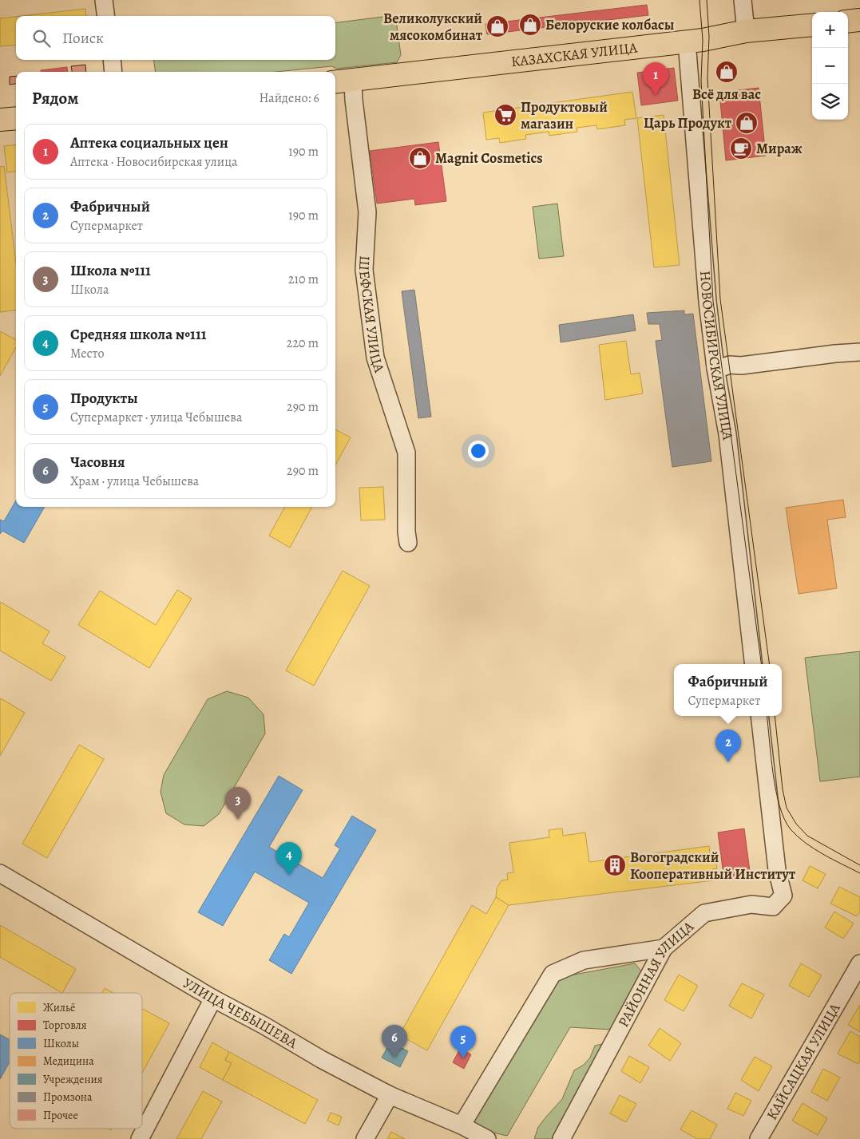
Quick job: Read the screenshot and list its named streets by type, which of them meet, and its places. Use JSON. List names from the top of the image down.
{
  "streets": {
    "main road": ["КАЗАХСКАЯ УЛИЦА"],
    "street": [
      "ШЕФСКАЯ УЛИЦА",
      "НОВОСИБИРСКАЯ УЛИЦА",
      "РАЙОННАЯ УЛИЦА",
      "УЛИЦА ЧЕБЫШЕВА",
      "КАЙСАЦКАЯ УЛИЦА"
    ]
  },
  "crossings": [
    ["КАЗАХСКАЯ УЛИЦА", "ШЕФСКАЯ УЛИЦА"],
    ["КАЗАХСКАЯ УЛИЦА", "НОВОСИБИРСКАЯ УЛИЦА"]
  ],
  "places": {
    "shop": [
      "Белоруские колбасы",
      "Великолукский мясокомбинат",
      "Всё для вас",
      "Царь Продукт",
      "Magnit Cosmetics"
    ],
    "supermarket": ["Продуктовый магазин"],
    "cafe": ["Мираж"],
    "building": ["Вогоградский Кооперативный Институт"]
  },
  "legend": [
    "Жильё",
    "Торговля",
    "Школы",
    "Медицина",
    "Учреждения",
    "Промзона",
    "Прочее"
  ],
  "page": {
    "map_buttons": ["+", "−"],
    "search": "Поиск",
    "pins": [
      "1",
      "2",
      "3",
      "4",
      "6",
      "5"
    ],
    "heading": ["Рядом", "Найдено: 6"],
    "list": [
      {
        "mark": "1",
        "name": "Аптека социальных цен",
        "note": "Аптека · Новосибирская улица",
        "value": "190 m"
      },
      {
        "mark": "2",
        "name": "Фабричный",
        "note": "Супермаркет",
        "value": "190 m"
      },
      {
        "mark": "3",
        "name": "Школа №111",
        "note": "Школа",
        "value": "210 m"
      },
      {
        "mark": "4",
        "name": "Средняя школа №111",
        "note": "Место",
        "value": "220 m"
      },
      {
        "mark": "5",
        "name": "Продукты",
        "note": "Супермаркет · улица Чебышева",
        "value": "290 m"
      },
      {
        "mark": "6",
        "name": "Часовня",
        "note": "Храм · улица Чебышева",
        "value": "290 m"
      }
    ],
    "popup": ["Фабричный", "Супермаркет"]
  }
}
